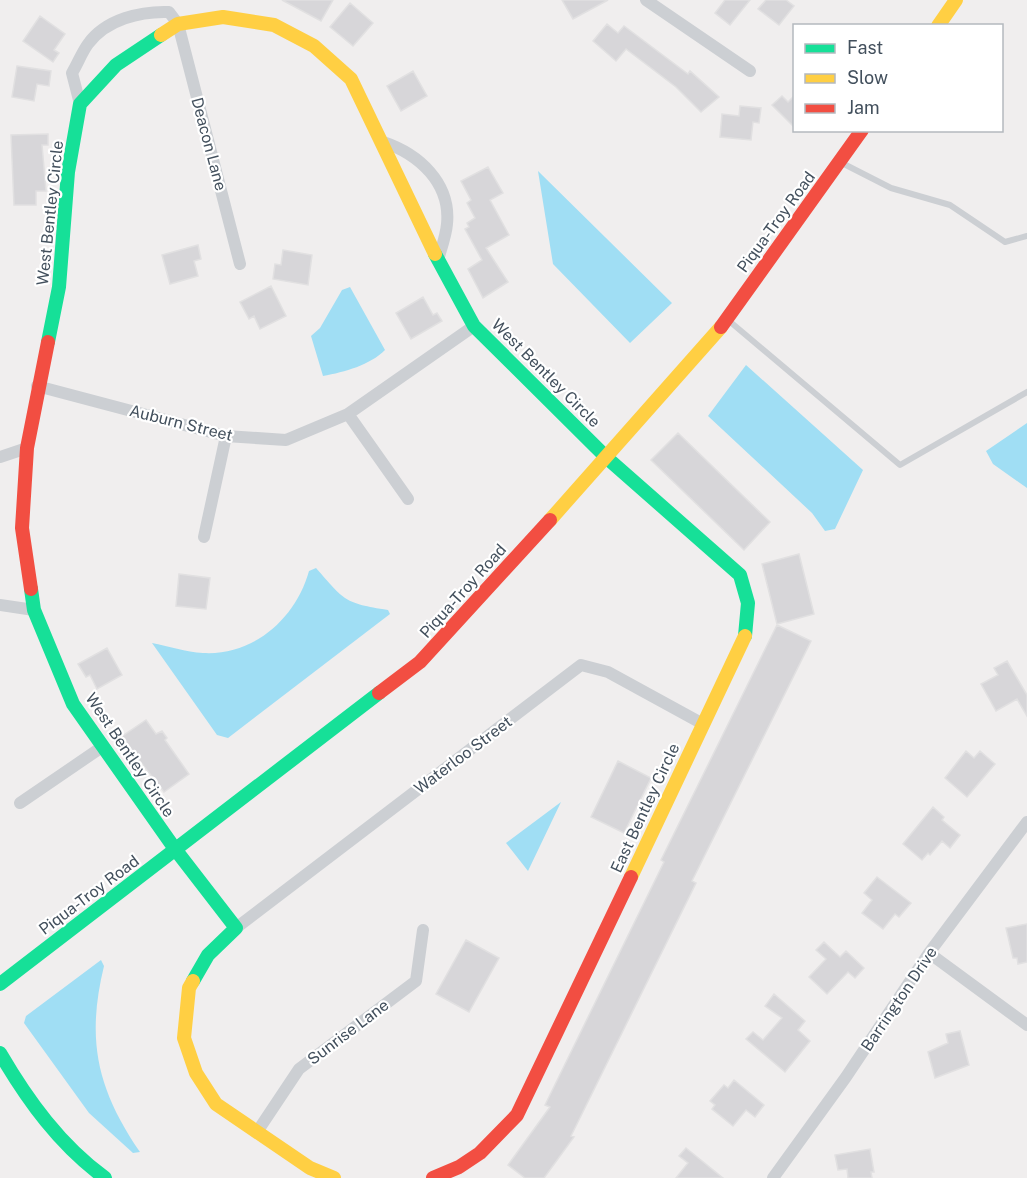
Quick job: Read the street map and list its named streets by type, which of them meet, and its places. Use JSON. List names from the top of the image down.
{
  "streets": {
    "street": [
      "Deacon Lane",
      "West Bentley Circle",
      "Piqua-Troy Road",
      "Auburn Street",
      "Waterloo Street",
      "East Bentley Circle",
      "Barrington Drive",
      "Sunrise Lane"
    ]
  },
  "crossings": [
    ["Deacon Lane", "West Bentley Circle"],
    ["West Bentley Circle", "Piqua-Troy Road"],
    ["West Bentley Circle", "Auburn Street"],
    ["West Bentley Circle", "East Bentley Circle"],
    ["Piqua-Troy Road", "East Bentley Circle"],
    ["Waterloo Street", "East Bentley Circle"]
  ],
  "legend": ["Fast", "Slow", "Jam"]
}
